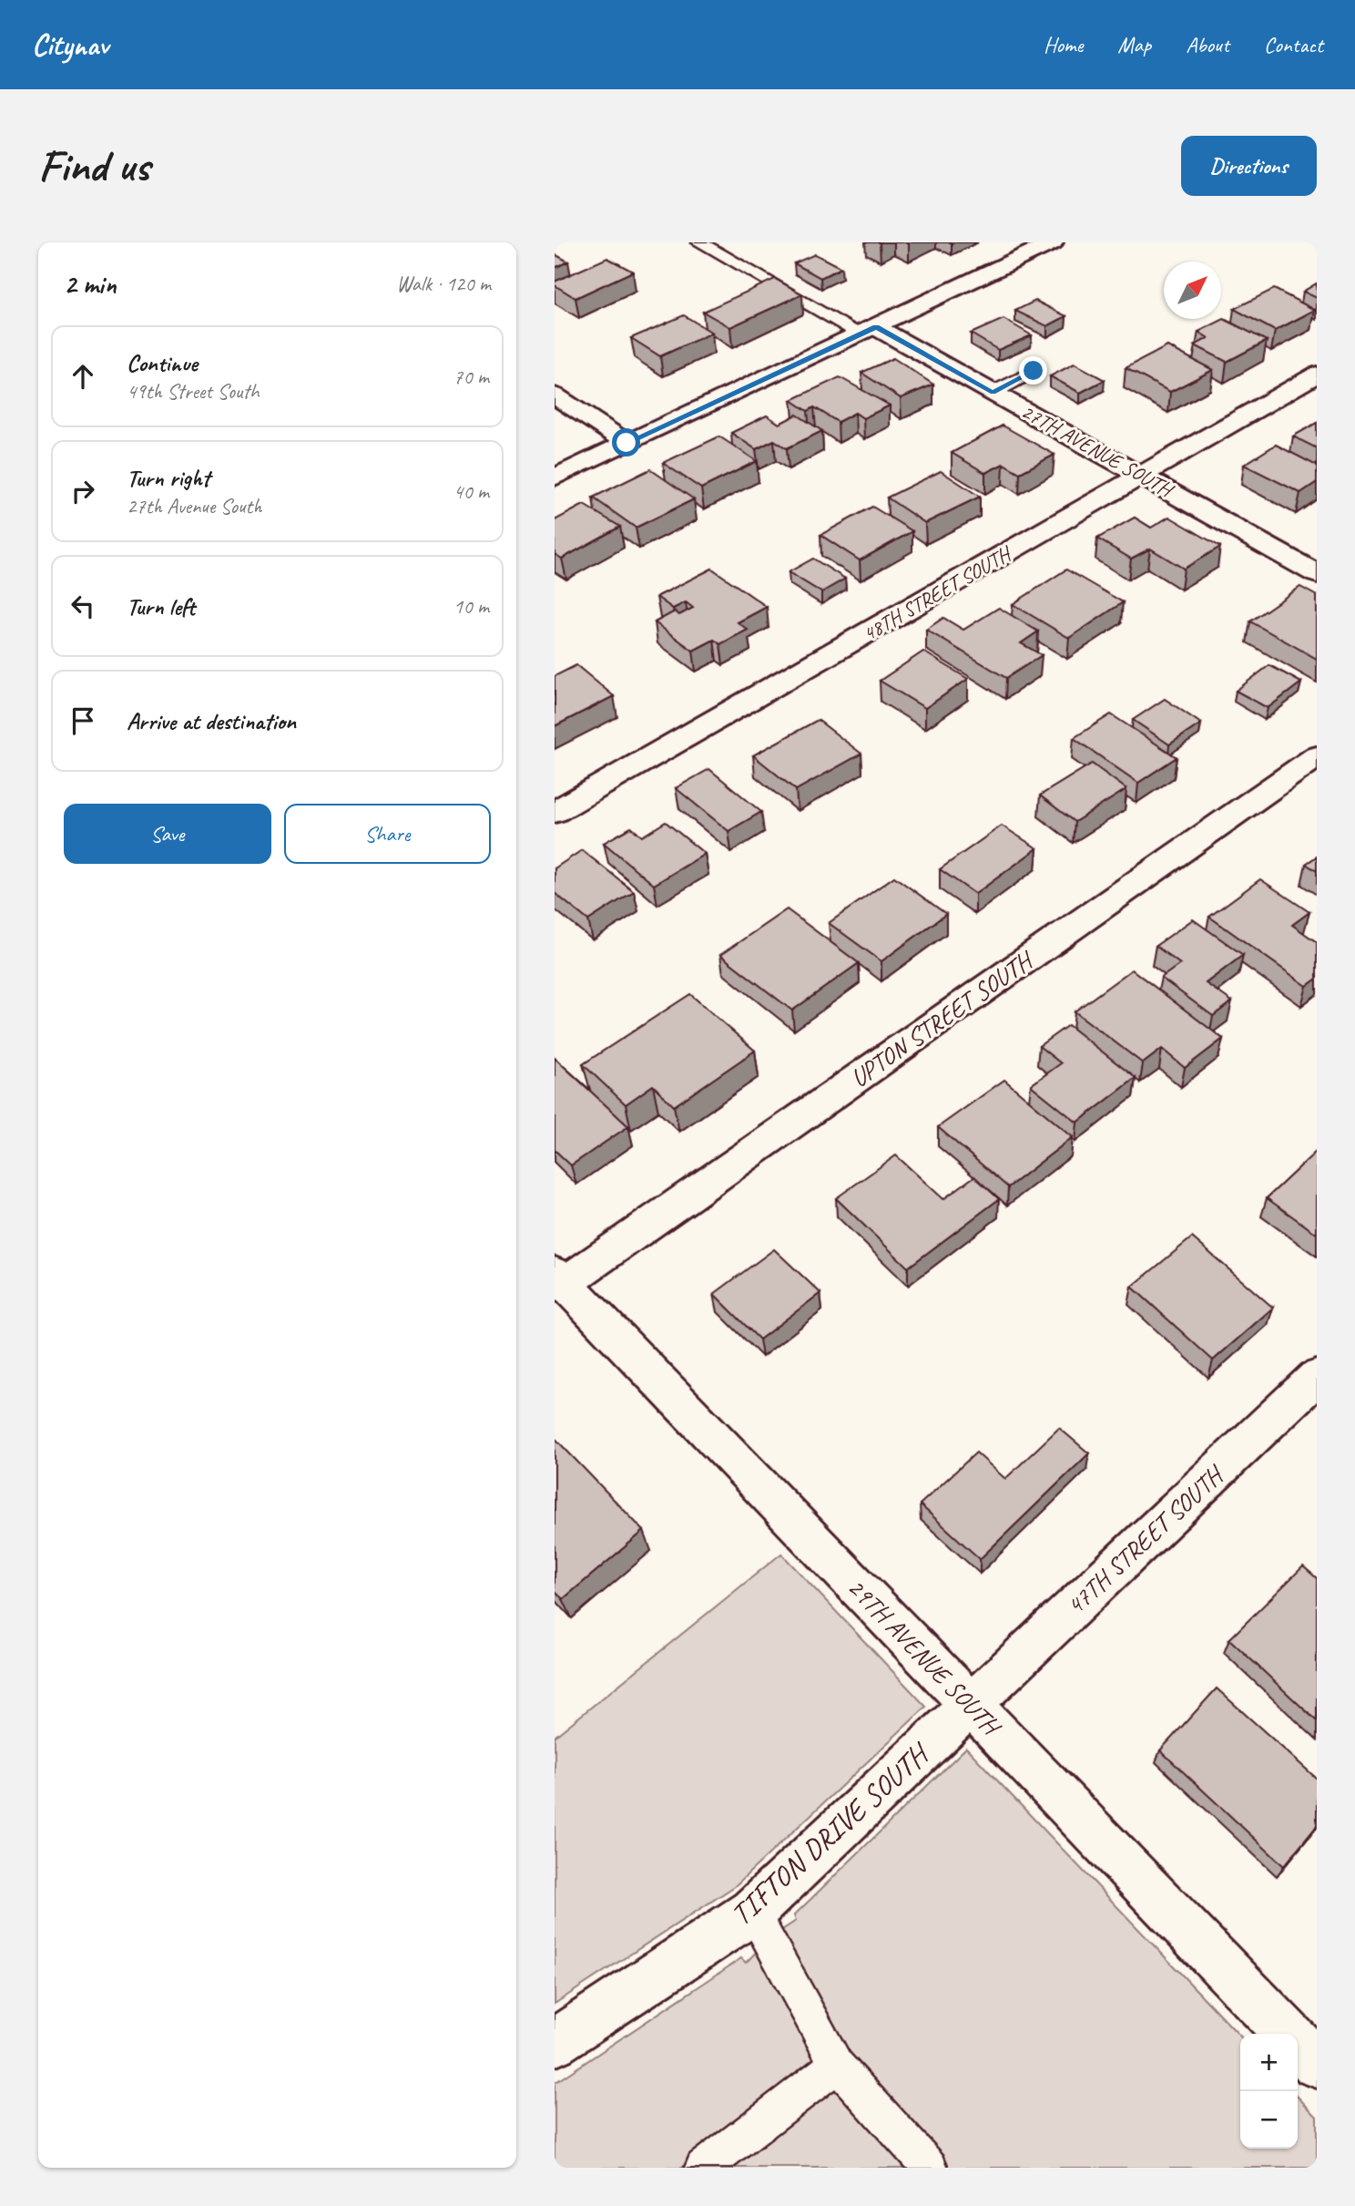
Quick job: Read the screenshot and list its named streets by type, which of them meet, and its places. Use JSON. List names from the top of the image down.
{
  "streets": {
    "street": [
      "27TH AVENUE SOUTH",
      "48TH STREET SOUTH",
      "UPTON STREET SOUTH",
      "47TH STREET SOUTH",
      "29TH AVENUE SOUTH",
      "TIFTON DRIVE SOUTH"
    ]
  },
  "crossings": [
    ["27TH AVENUE SOUTH", "48TH STREET SOUTH"],
    ["UPTON STREET SOUTH", "29TH AVENUE SOUTH"],
    ["47TH STREET SOUTH", "29TH AVENUE SOUTH"],
    ["47TH STREET SOUTH", "TIFTON DRIVE SOUTH"],
    ["29TH AVENUE SOUTH", "TIFTON DRIVE SOUTH"]
  ],
  "north": "top right",
  "page": {
    "header": "Citynav",
    "nav": [
      "Home",
      "Map",
      "About",
      "Contact"
    ],
    "buttons": [
      "Directions",
      ["Save", "Share"]
    ],
    "title": "Find us",
    "heading": ["2 min", "Walk · 120 m"],
    "list": [
      ["Continue", "49th Street South", "70 m"],
      ["Turn right", "27th Avenue South", "40 m"],
      ["Turn left", "10 m"],
      "Arrive at destination"
    ],
    "map_buttons": ["+", "−"]
  }
}
